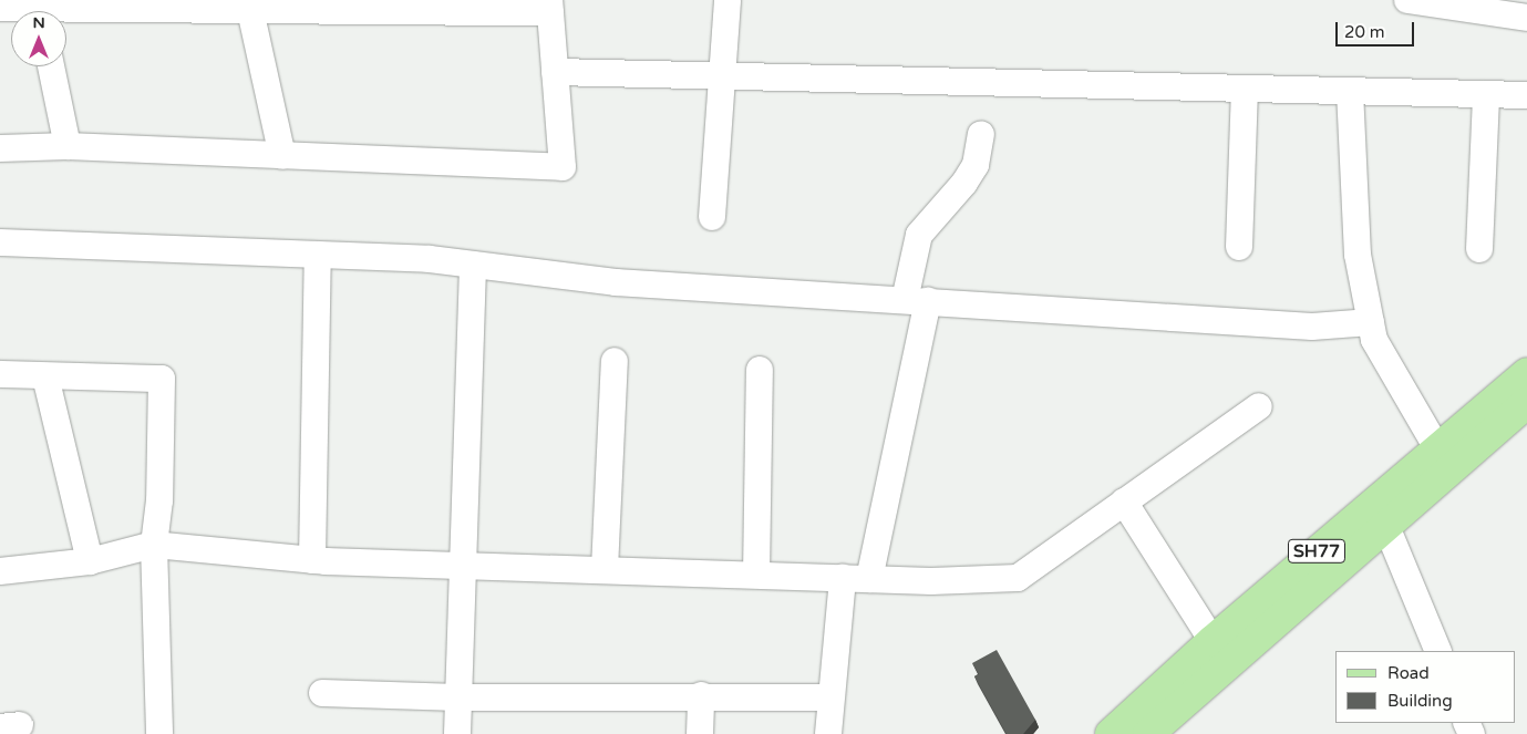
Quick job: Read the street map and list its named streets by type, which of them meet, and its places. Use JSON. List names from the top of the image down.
{
  "streets": {
    "main road": ["SH77"]
  },
  "legend": ["Road", "Building"],
  "scale_bar": "20 m",
  "north": "top"
}
